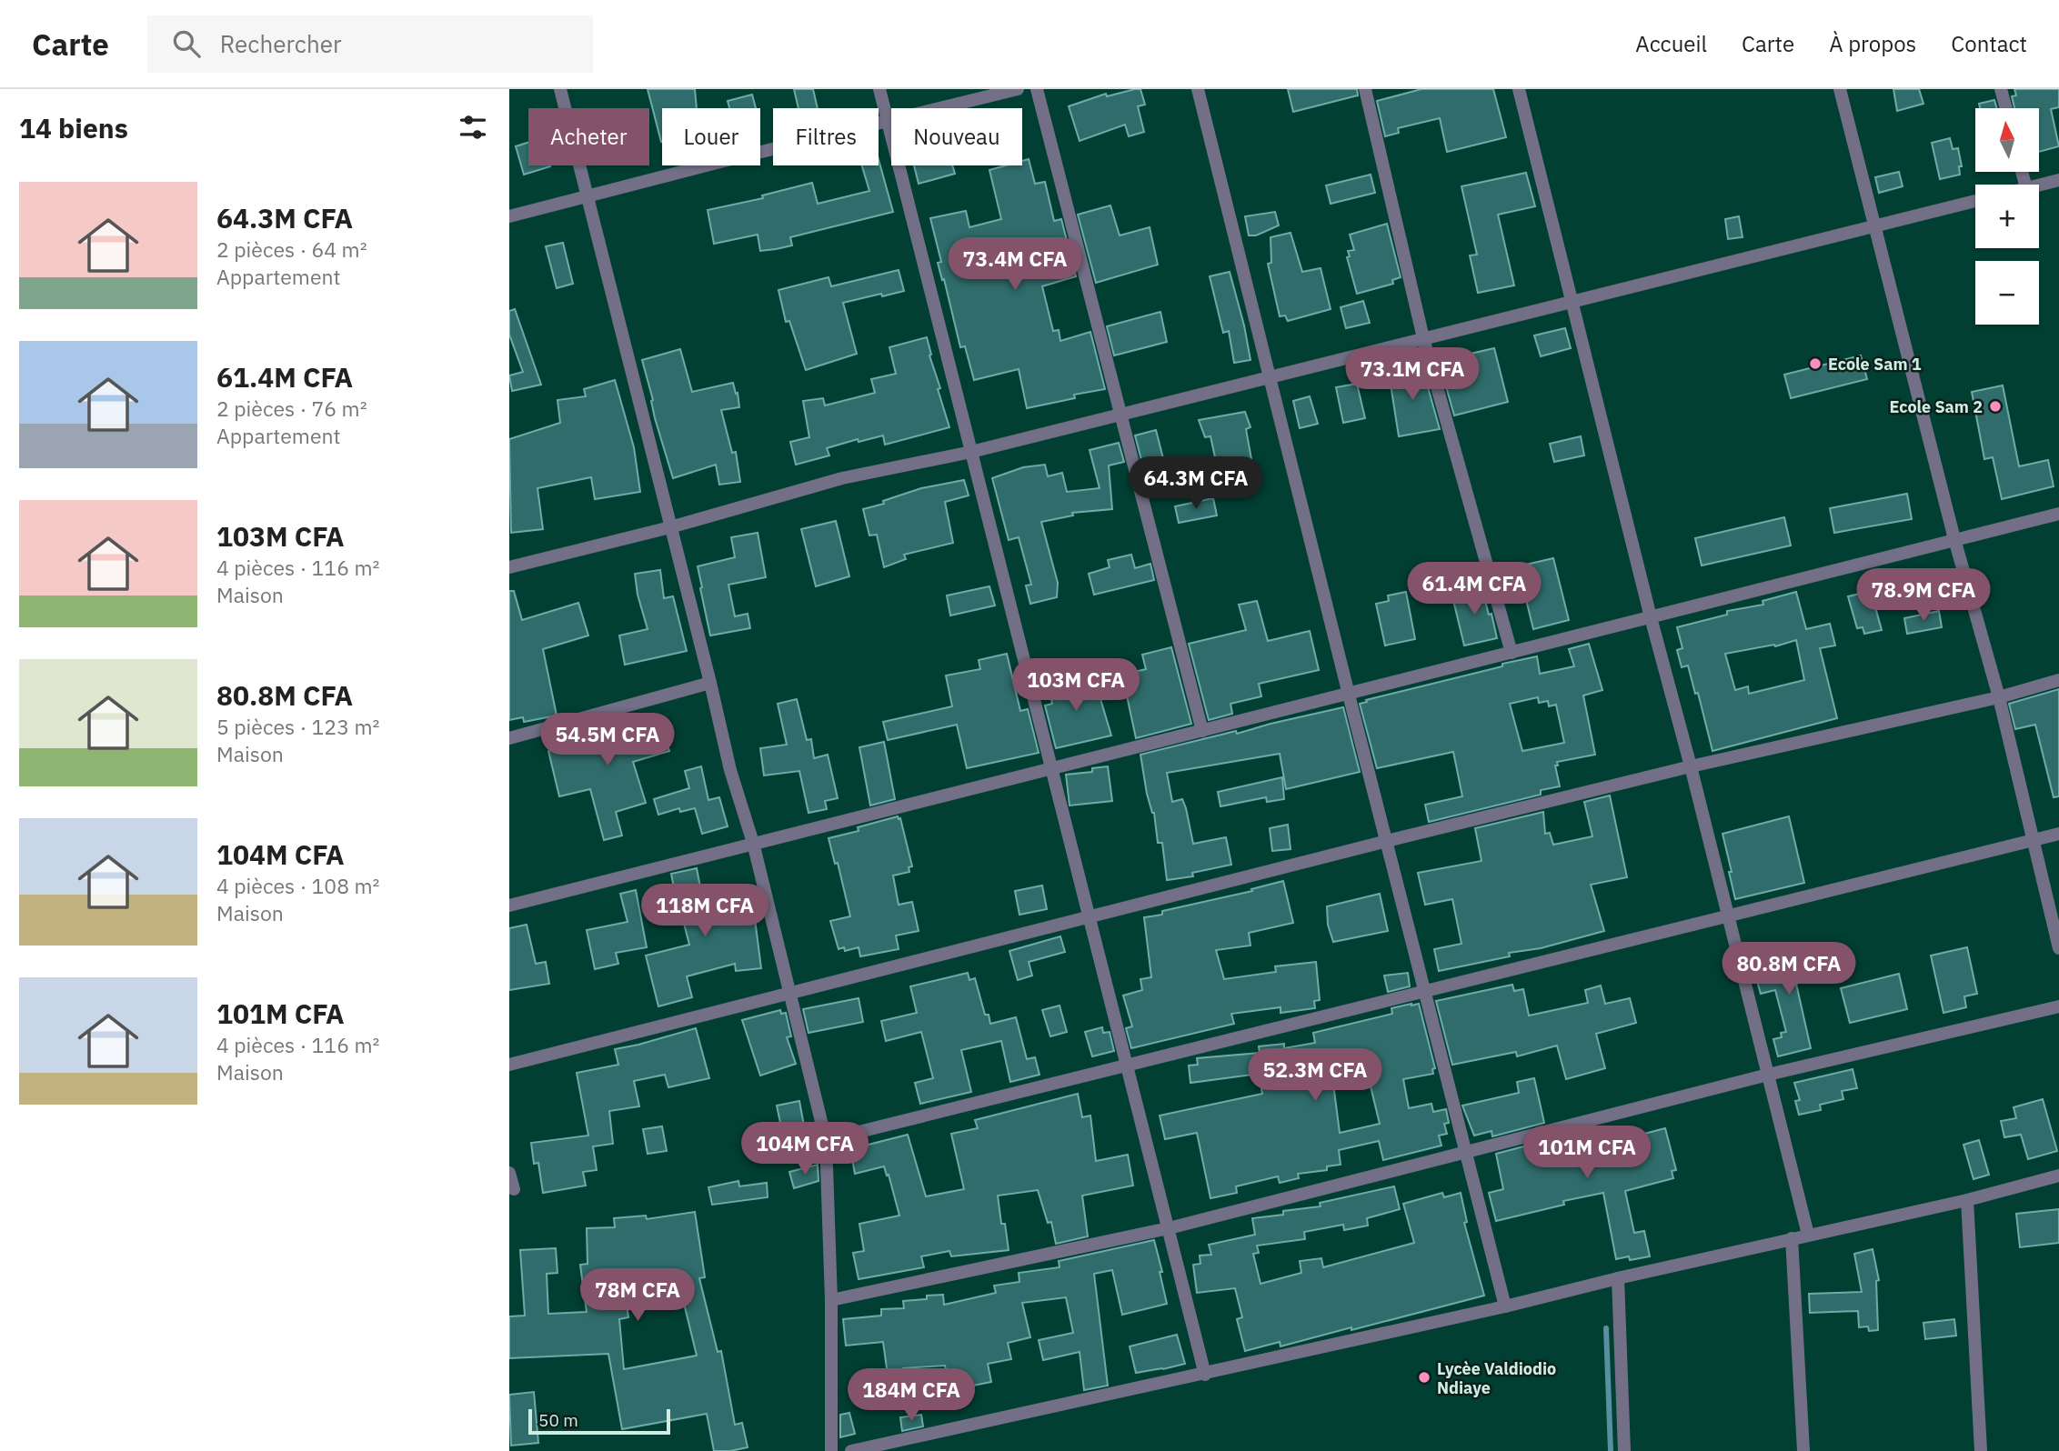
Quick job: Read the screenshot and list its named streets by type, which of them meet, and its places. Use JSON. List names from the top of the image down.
{
  "places": ["Ecole Sam 1", "Ecole Sam 2", "Lycèe Valdiodio Ndiaye"],
  "scale_bar": "50 m",
  "north": "top",
  "page": {
    "header": "Carte",
    "search": "Rechercher",
    "nav": [
      "Accueil",
      "Carte",
      "À propos",
      "Contact"
    ],
    "heading": "14 biens",
    "map_buttons": ["+", "−"],
    "chip": [
      "Acheter",
      "Louer",
      "Filtres",
      "Nouveau"
    ],
    "list": [
      {
        "name": "64.3M CFA",
        "note": "2 pièces · 64 m² · Appartement"
      },
      {
        "name": "61.4M CFA",
        "note": "2 pièces · 76 m² · Appartement"
      },
      {
        "name": "103M CFA",
        "note": "4 pièces · 116 m² · Maison"
      },
      {
        "name": "80.8M CFA",
        "note": "5 pièces · 123 m² · Maison"
      },
      {
        "name": "104M CFA",
        "note": "4 pièces · 108 m² · Maison"
      },
      {
        "name": "101M CFA",
        "note": "4 pièces · 116 m² · Maison"
      }
    ],
    "price": [
      "73.4M CFA",
      "73.1M CFA",
      "64.3M CFA",
      "61.4M CFA",
      "78.9M CFA",
      "103M CFA",
      "54.5M CFA",
      "118M CFA",
      "80.8M CFA",
      "52.3M CFA",
      "104M CFA",
      "101M CFA",
      "78M CFA",
      "184M CFA"
    ],
    "scale": "50 m"
  }
}
